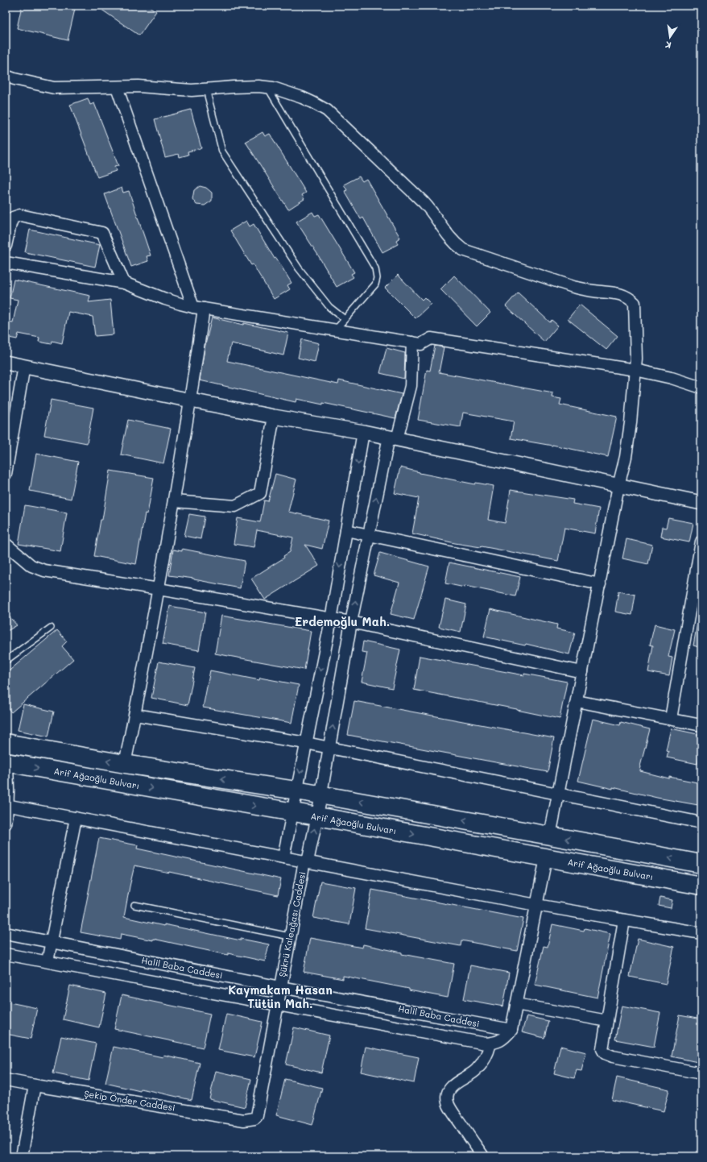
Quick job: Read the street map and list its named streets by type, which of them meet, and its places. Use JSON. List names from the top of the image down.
{
  "streets": {
    "highway": ["Arif Ağaoğlu Bulvarı"],
    "street": ["Şükrü Kaleağası Caddesi", "Halil Baba Caddesi", "Şekip Önder Caddesi"]
  },
  "crossings": [
    ["Arif Ağaoğlu Bulvarı", "Şükrü Kaleağası Caddesi"],
    ["Şükrü Kaleağası Caddesi", "Halil Baba Caddesi"],
    ["Şükrü Kaleağası Caddesi", "Şekip Önder Caddesi"]
  ],
  "districts": ["Erdemoğlu Mah.", "Kaymakam Hasan Tütün Mah."],
  "north": "bottom"
}
